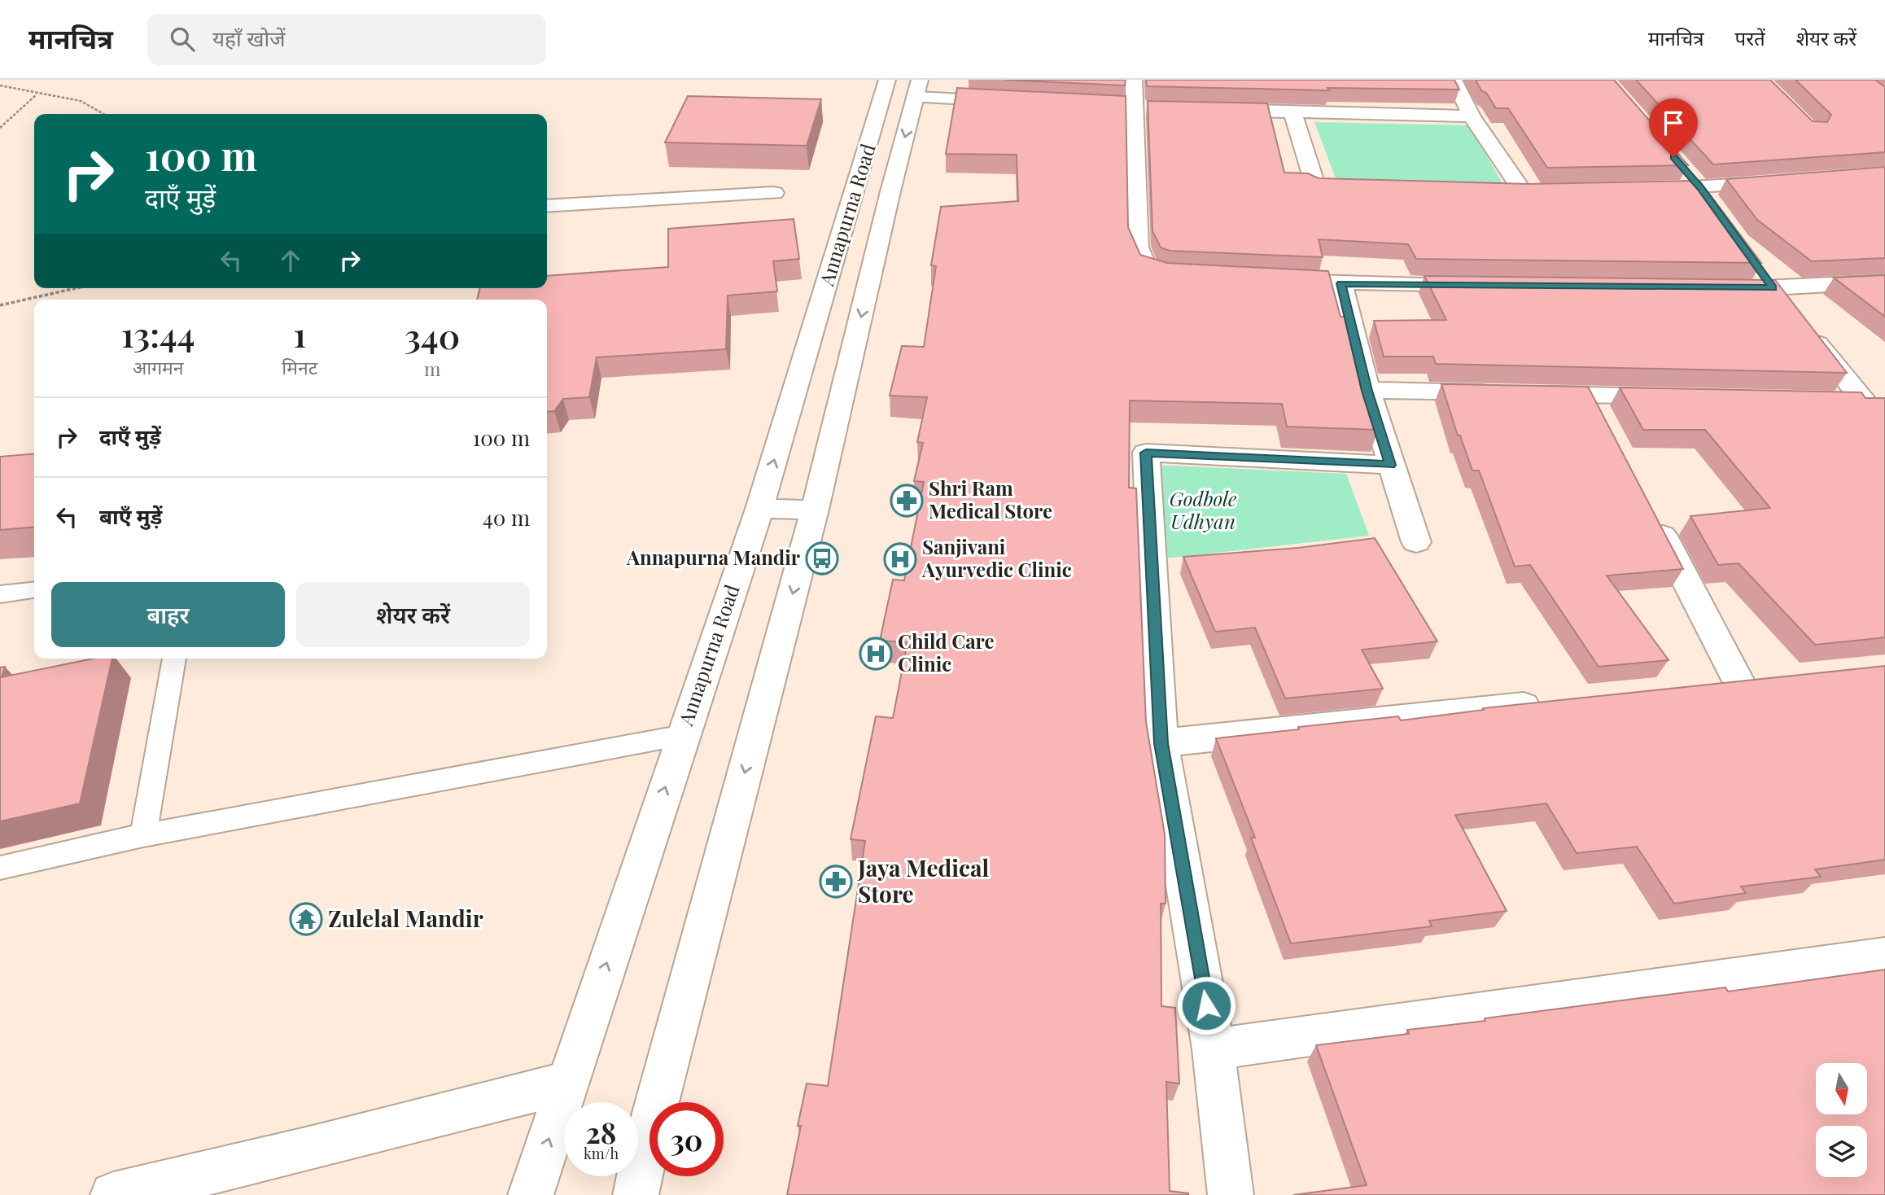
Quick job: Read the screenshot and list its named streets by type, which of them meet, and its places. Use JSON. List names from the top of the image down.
{
  "streets": {
    "street": ["Annapurna Road"]
  },
  "parks": ["Godbole Udhyan"],
  "places": {
    "pharmacy": ["Shri Ram Medical Store", "Jaya Medical Store"],
    "bus stop": ["Annapurna Mandir"],
    "hospital": ["Sanjivani Ayurvedic Clinic", "Child Care Clinic"],
    "temple": ["Zulelal Mandir"]
  },
  "north": "bottom",
  "page": {
    "header": "मानचित्र",
    "search": "यहाँ खोजें",
    "nav": ["मानचित्र", "परतें", "शेयर करें"],
    "turn": ["100 m", "दाएँ मुड़ें"],
    "eta": [
      "13:44",
      "आगमन",
      "1",
      "मिनट",
      "340",
      "m"
    ],
    "list": [
      {
        "name": "दाएँ मुड़ें",
        "value": "100 m"
      },
      {
        "name": "बाएँ मुड़ें",
        "value": "40 m"
      }
    ],
    "buttons": ["बाहर", "शेयर करें"],
    "speed": "28 km/h",
    "limit": "30"
  }
}
